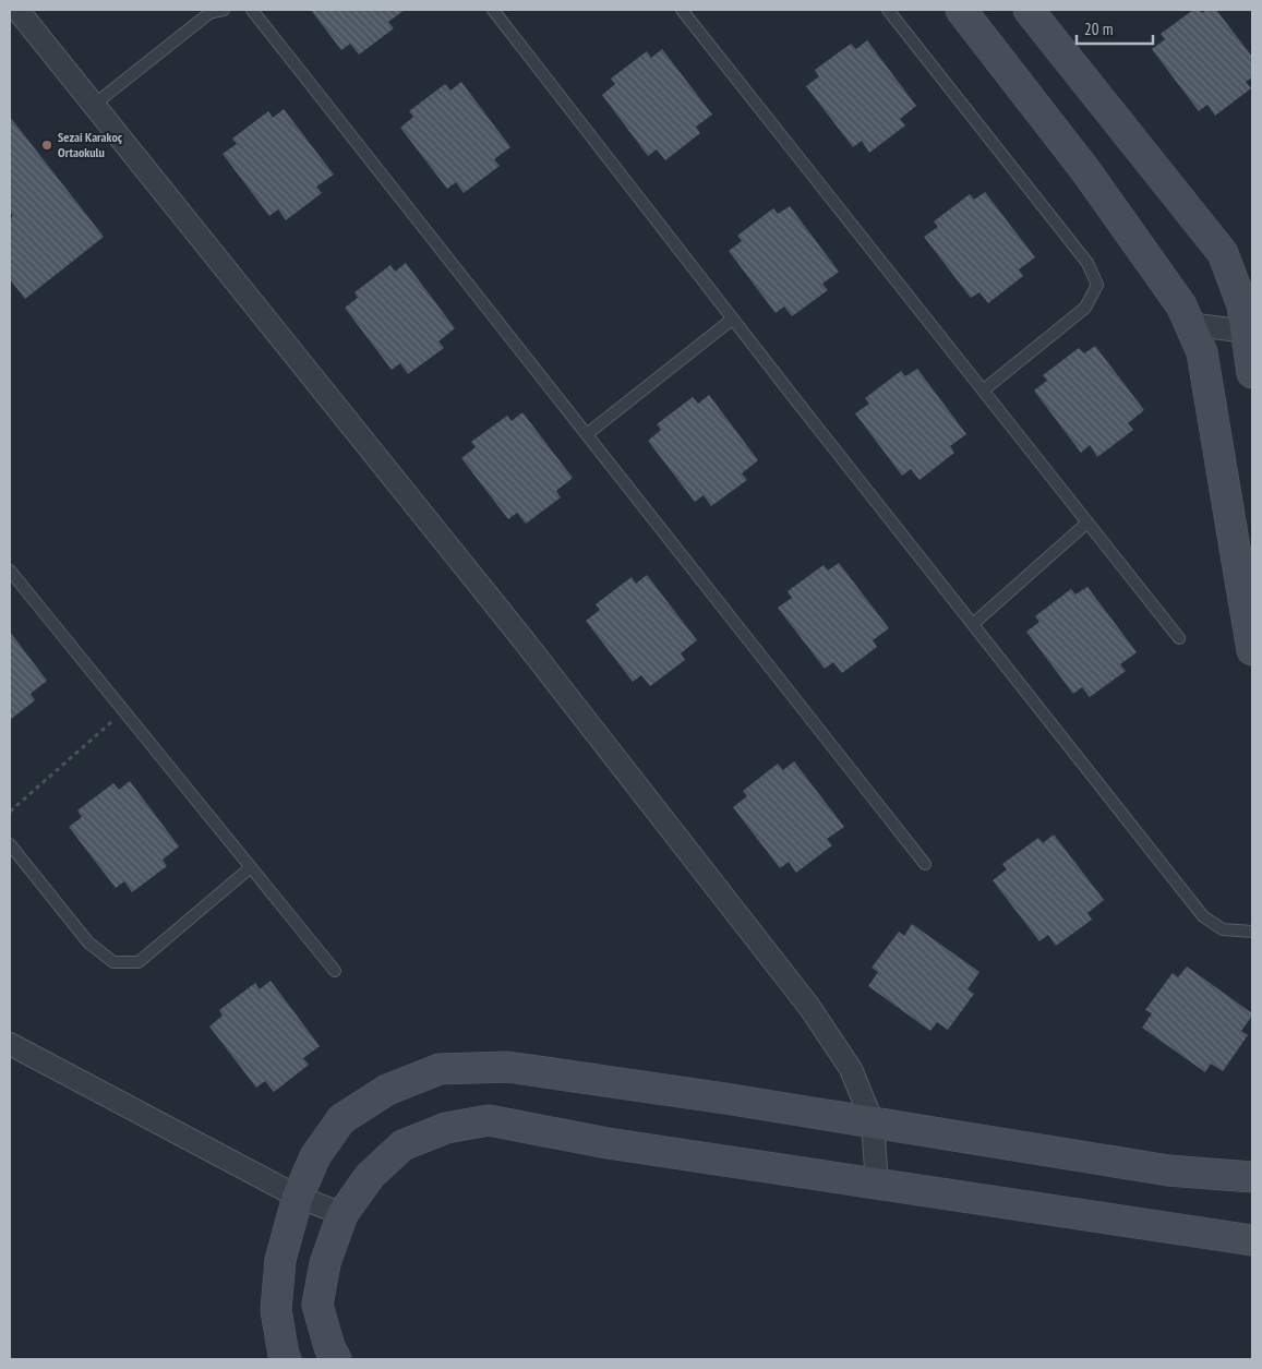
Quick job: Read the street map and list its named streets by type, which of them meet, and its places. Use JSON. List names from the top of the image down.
{
  "places": ["Sezai Karakoç Ortaokulu"],
  "scale_bar": "20 m"
}
